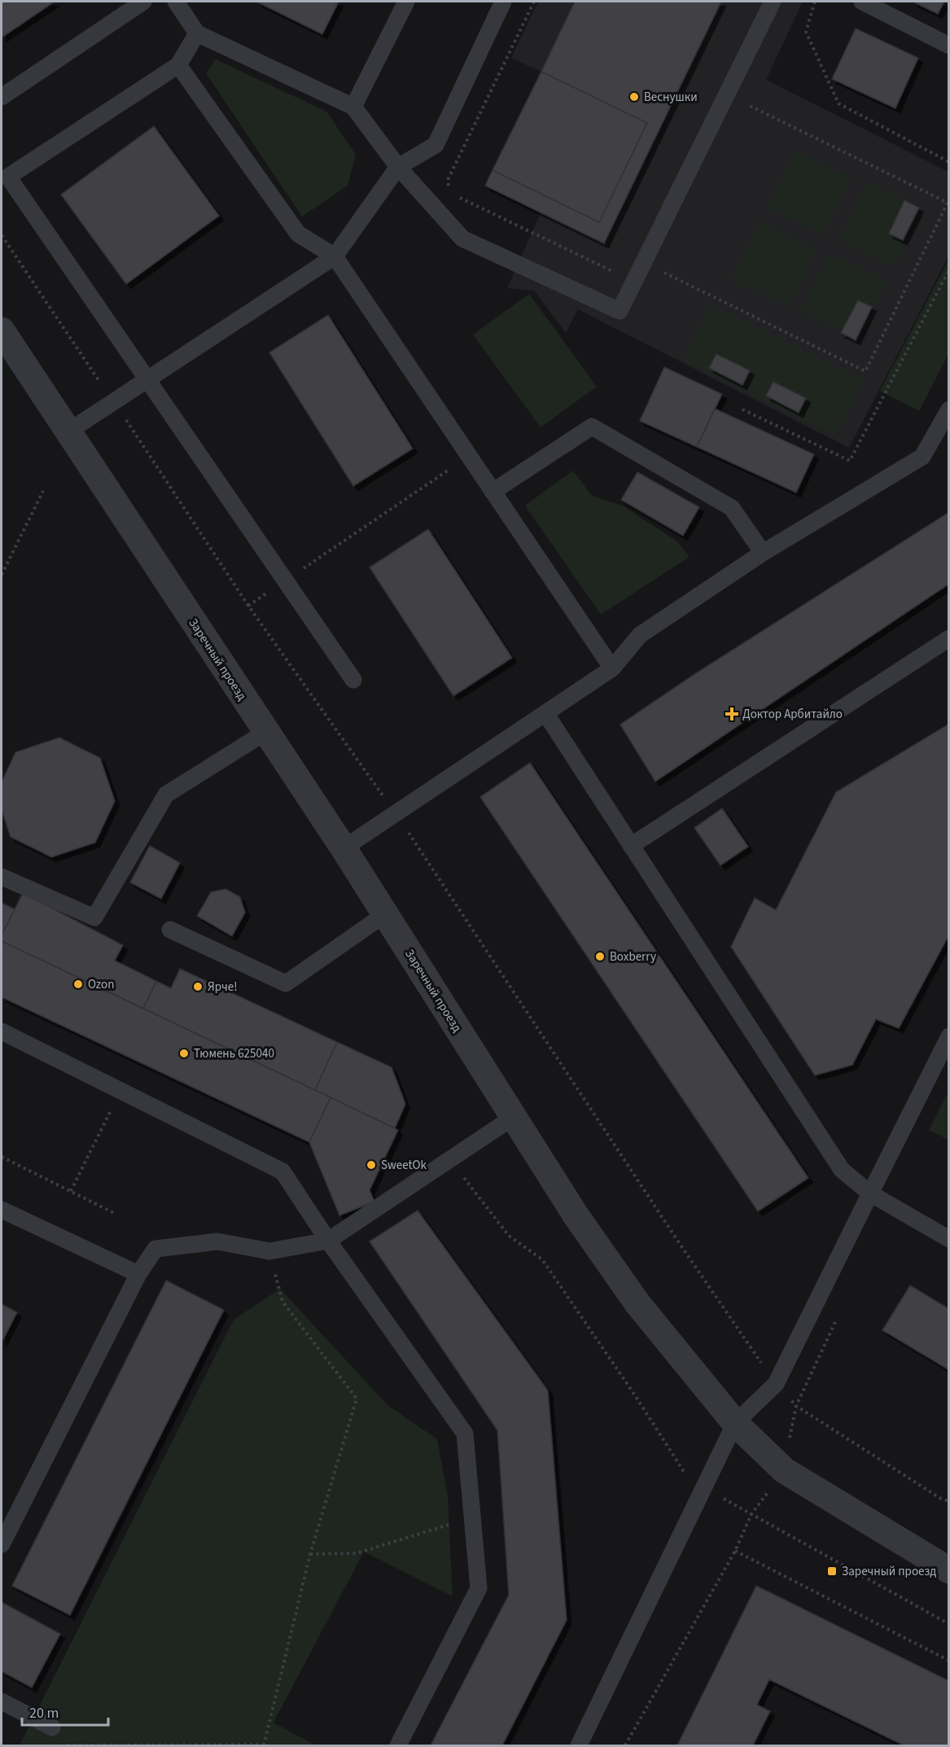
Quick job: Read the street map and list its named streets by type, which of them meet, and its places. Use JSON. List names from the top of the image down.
{
  "streets": {
    "street": ["Заречный проезд"]
  },
  "places": {
    "other": [
      "Веснушки",
      "Boxberry",
      "Ozon",
      "Ярче!",
      "Тюмень 625040",
      "SweetOk"
    ],
    "health": ["Доктор Арбитайло"],
    "transit": ["Заречный проезд"]
  },
  "scale_bar": "20 m"
}
